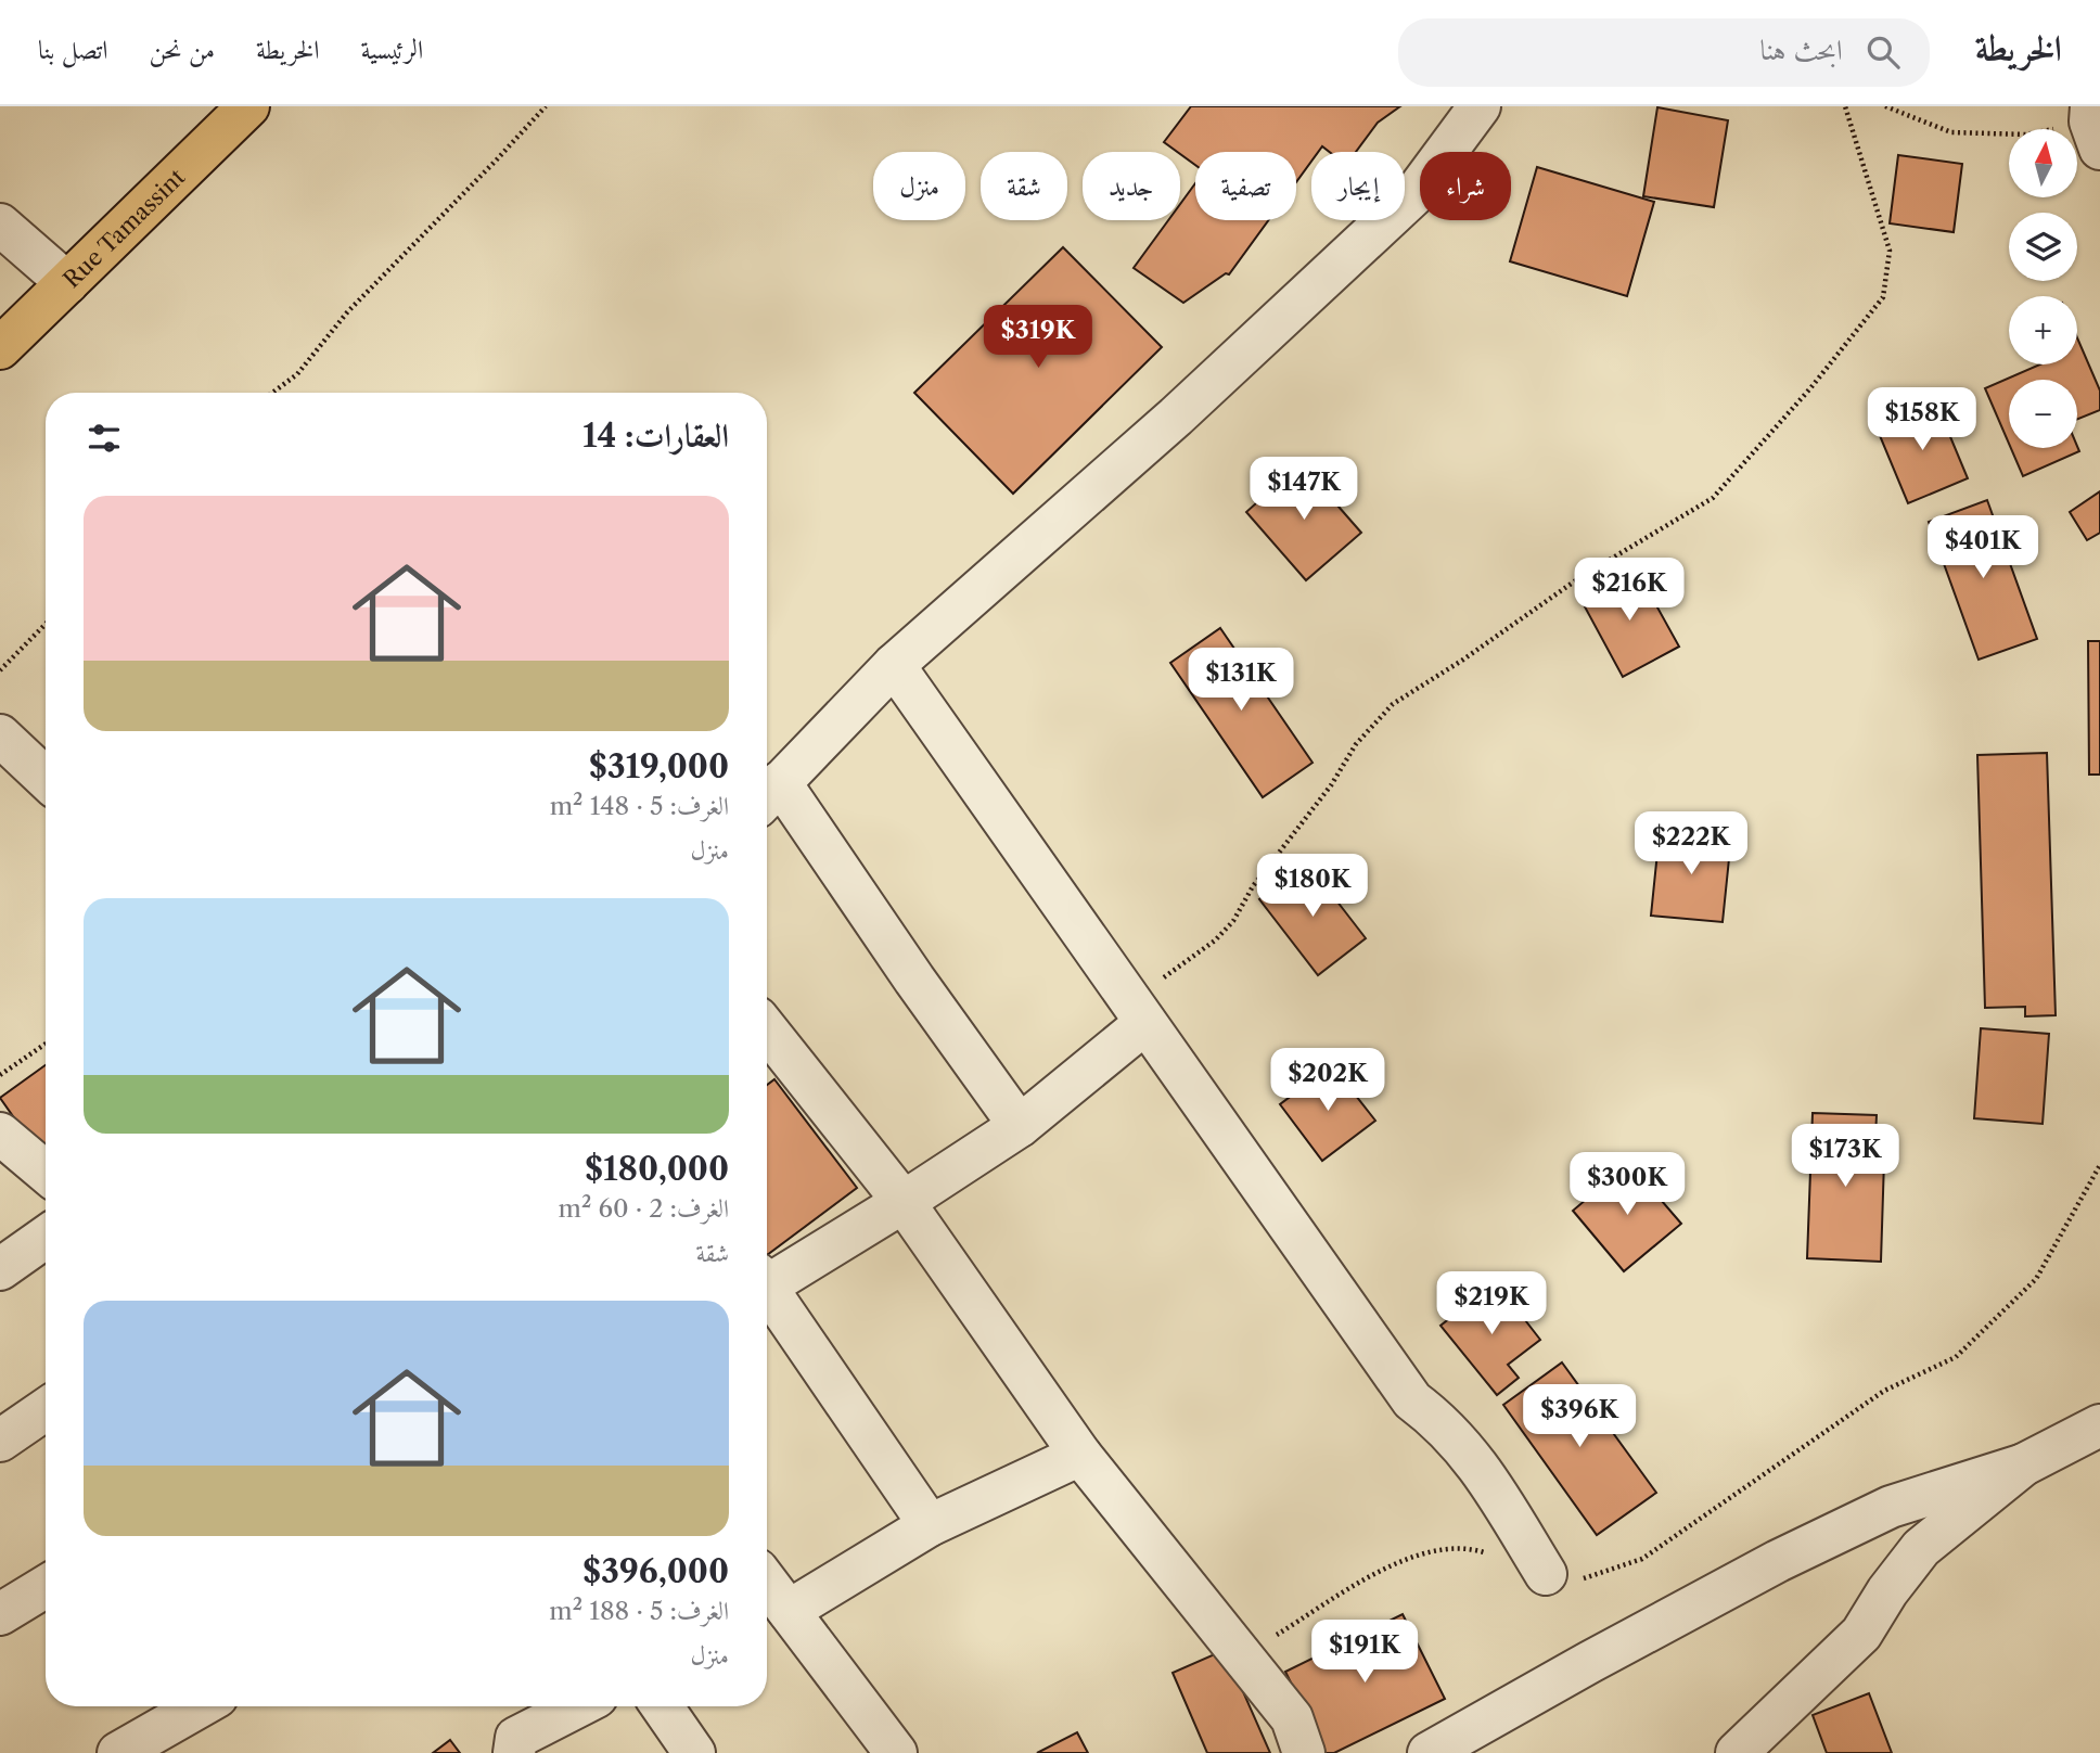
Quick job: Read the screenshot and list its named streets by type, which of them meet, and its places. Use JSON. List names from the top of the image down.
{
  "streets": {
    "main road": ["Rue Tamassint"]
  },
  "north": "top",
  "page": {
    "header": "الخريطة",
    "search": "ابحث هنا",
    "nav": [
      "الرئيسية",
      "الخريطة",
      "من نحن",
      "اتصل بنا"
    ],
    "map_buttons": ["+", "−"],
    "chip": [
      "شراء",
      "إيجار",
      "تصفية",
      "جديد",
      "شقة",
      "منزل"
    ],
    "price": [
      "$319K",
      "$158K",
      "$147K",
      "$401K",
      "$216K",
      "$131K",
      "$222K",
      "$180K",
      "$202K",
      "$173K",
      "$300K",
      "$219K",
      "$396K",
      "$191K"
    ],
    "heading": "العقارات: 14",
    "list": [
      {
        "name": "$319,000",
        "note": "الغرف: 5 · 148 m² · منزل"
      },
      {
        "name": "$180,000",
        "note": "الغرف: 2 · 60 m² · شقة"
      },
      {
        "name": "$396,000",
        "note": "الغرف: 5 · 188 m² · منزل"
      }
    ]
  }
}
